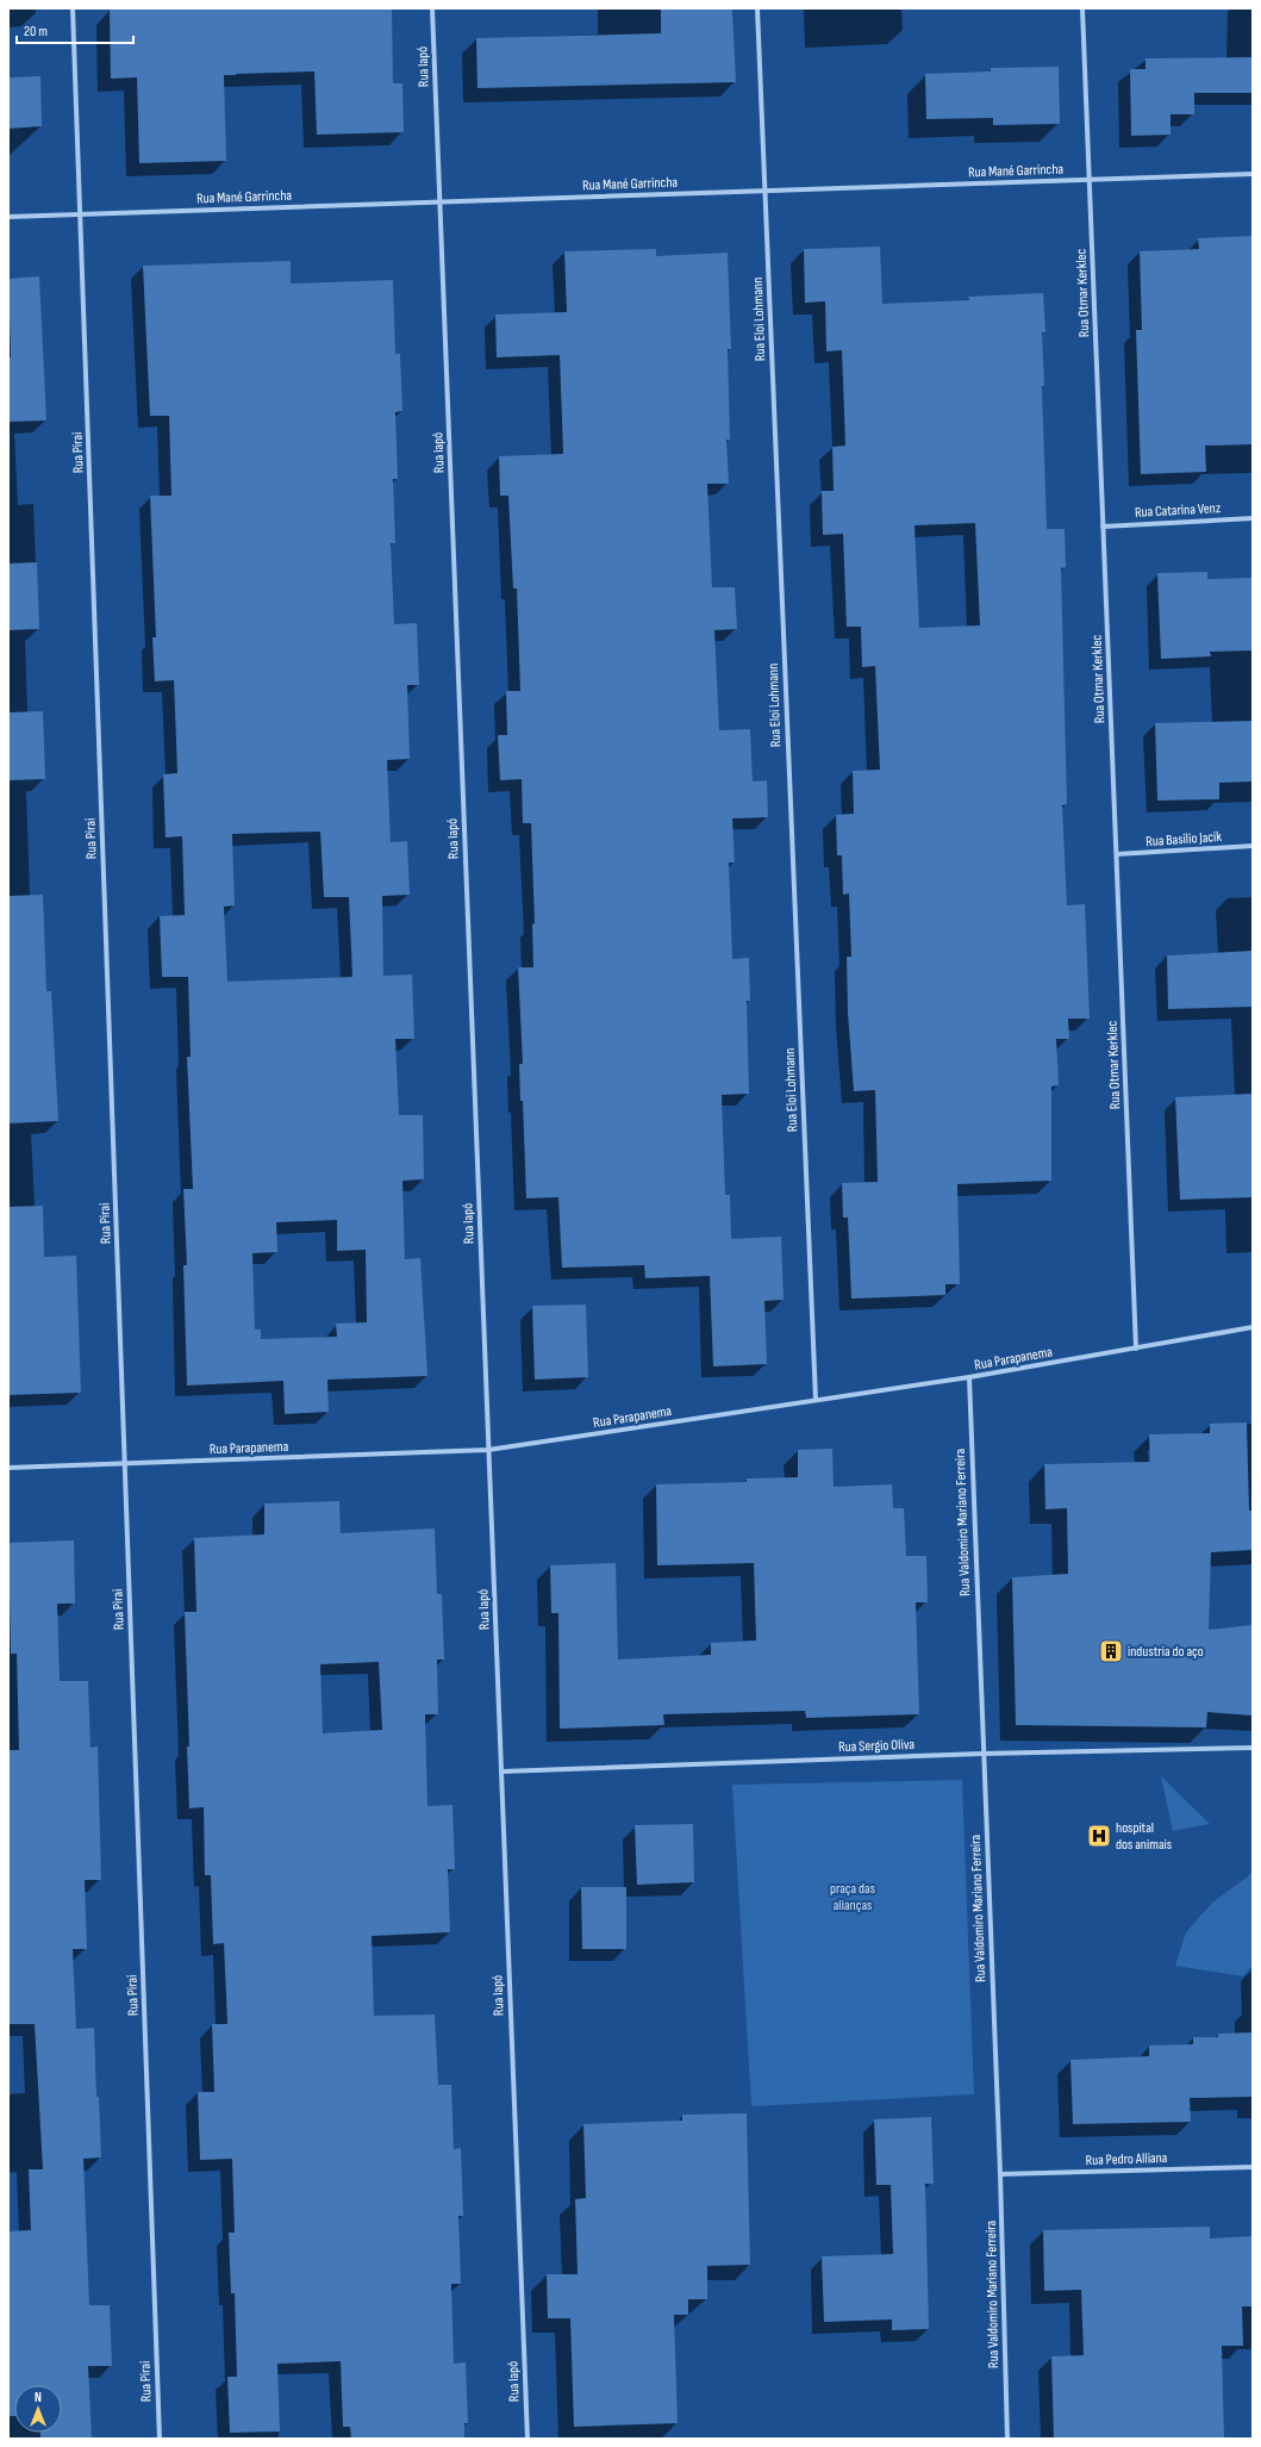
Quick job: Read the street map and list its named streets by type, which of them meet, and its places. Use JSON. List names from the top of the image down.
{
  "streets": {
    "street": [
      "Rua Iapó",
      "Rua Mané Garrincha",
      "Rua Otmar Kerklec",
      "Rua Eloi Lohmann",
      "Rua Pirai",
      "Rua Catarina Venz",
      "Rua Basilio Jacik",
      "Rua Parapanema",
      "Rua Valdomiro Mariano Ferreira",
      "Rua Sergio Oliva",
      "Rua Pedro Alliana"
    ]
  },
  "crossings": [
    ["Rua Iapó", "Rua Mané Garrincha"],
    ["Rua Iapó", "Rua Parapanema"],
    ["Rua Iapó", "Rua Sergio Oliva"],
    ["Rua Mané Garrincha", "Rua Otmar Kerklec"],
    ["Rua Mané Garrincha", "Rua Eloi Lohmann"],
    ["Rua Mané Garrincha", "Rua Pirai"],
    ["Rua Otmar Kerklec", "Rua Catarina Venz"],
    ["Rua Otmar Kerklec", "Rua Basilio Jacik"],
    ["Rua Otmar Kerklec", "Rua Parapanema"],
    ["Rua Eloi Lohmann", "Rua Parapanema"],
    ["Rua Pirai", "Rua Parapanema"],
    ["Rua Parapanema", "Rua Valdomiro Mariano Ferreira"],
    ["Rua Valdomiro Mariano Ferreira", "Rua Sergio Oliva"],
    ["Rua Valdomiro Mariano Ferreira", "Rua Pedro Alliana"]
  ],
  "parks": ["praça das alianças"],
  "places": {
    "building": ["industria do aço"],
    "hospital": ["hospital dos animais"]
  },
  "scale_bar": "20 m",
  "north": "top"
}
